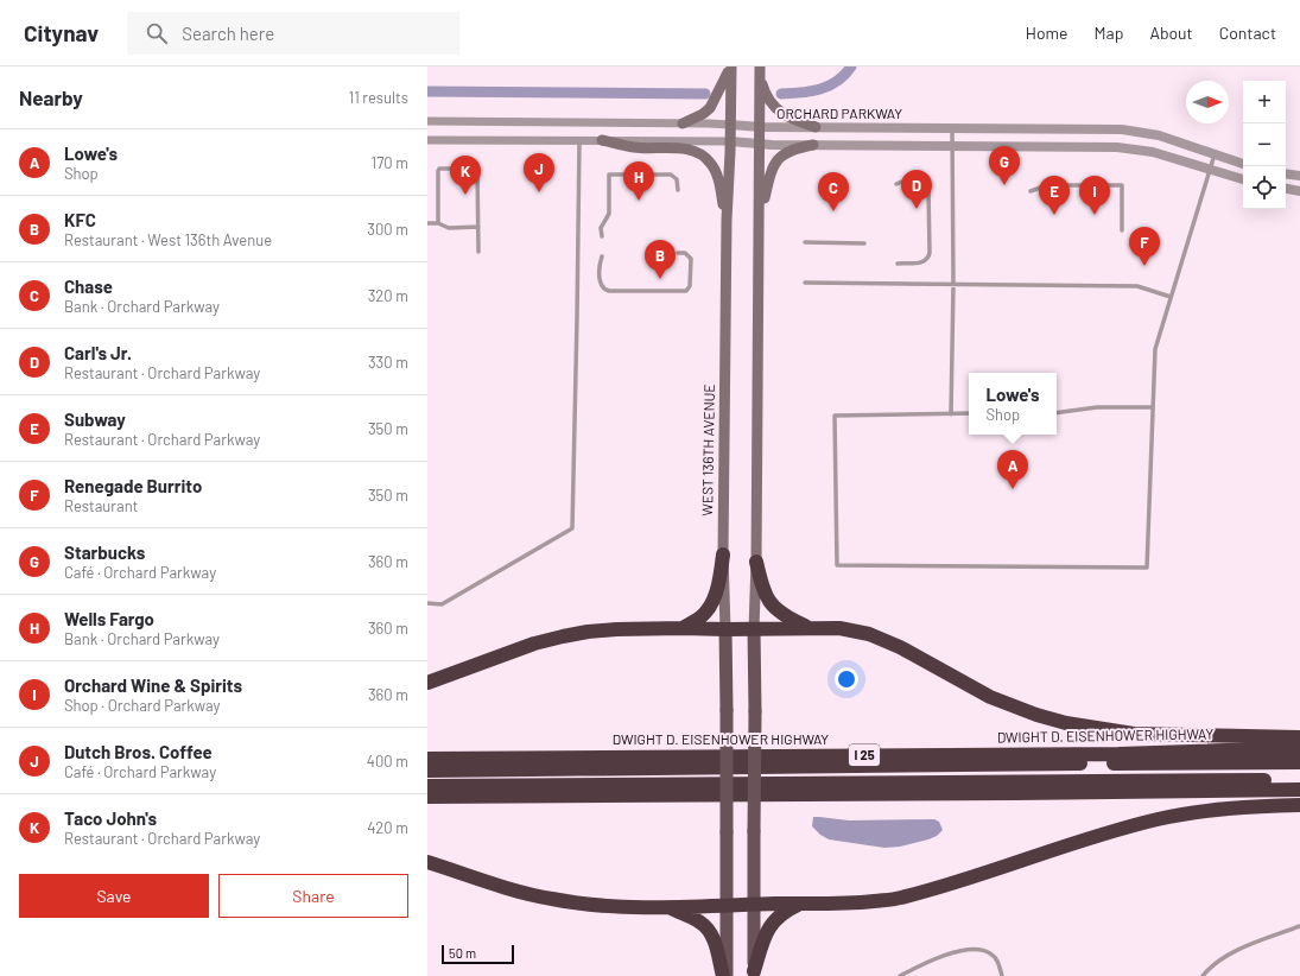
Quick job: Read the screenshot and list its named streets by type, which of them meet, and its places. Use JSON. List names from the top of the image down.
{
  "streets": {
    "highway": ["DWIGHT D. EISENHOWER HIGHWAY", "I 25"],
    "main road": ["WEST 136TH AVENUE"],
    "street": ["ORCHARD PARKWAY"]
  },
  "crossings": [
    ["ORCHARD PARKWAY", "WEST 136TH AVENUE"]
  ],
  "scale_bar": "50 m",
  "north": "right",
  "page": {
    "header": "Citynav",
    "search": "Search here",
    "nav": [
      "Home",
      "Map",
      "About",
      "Contact"
    ],
    "heading": ["Nearby", "11 results"],
    "map_buttons": ["+", "−"],
    "list": [
      {
        "mark": "A",
        "name": "Lowe's",
        "note": "Shop",
        "value": "170 m"
      },
      {
        "mark": "B",
        "name": "KFC",
        "note": "Restaurant · West 136th Avenue",
        "value": "300 m"
      },
      {
        "mark": "C",
        "name": "Chase",
        "note": "Bank · Orchard Parkway",
        "value": "320 m"
      },
      {
        "mark": "D",
        "name": "Carl's Jr.",
        "note": "Restaurant · Orchard Parkway",
        "value": "330 m"
      },
      {
        "mark": "E",
        "name": "Subway",
        "note": "Restaurant · Orchard Parkway",
        "value": "350 m"
      },
      {
        "mark": "F",
        "name": "Renegade Burrito",
        "note": "Restaurant",
        "value": "350 m"
      },
      {
        "mark": "G",
        "name": "Starbucks",
        "note": "Café · Orchard Parkway",
        "value": "360 m"
      },
      {
        "mark": "H",
        "name": "Wells Fargo",
        "note": "Bank · Orchard Parkway",
        "value": "360 m"
      },
      {
        "mark": "I",
        "name": "Orchard Wine & Spirits",
        "note": "Shop · Orchard Parkway",
        "value": "360 m"
      },
      {
        "mark": "J",
        "name": "Dutch Bros. Coffee",
        "note": "Café · Orchard Parkway",
        "value": "400 m"
      },
      {
        "mark": "K",
        "name": "Taco John's",
        "note": "Restaurant · Orchard Parkway",
        "value": "420 m"
      }
    ],
    "pins": [
      "G",
      "J",
      "K",
      "H",
      "D",
      "C",
      "E",
      "I",
      "F",
      "B",
      "A"
    ],
    "popup": ["Lowe's", "Shop"],
    "buttons": ["Save", "Share"],
    "scale": "50 m"
  }
}
